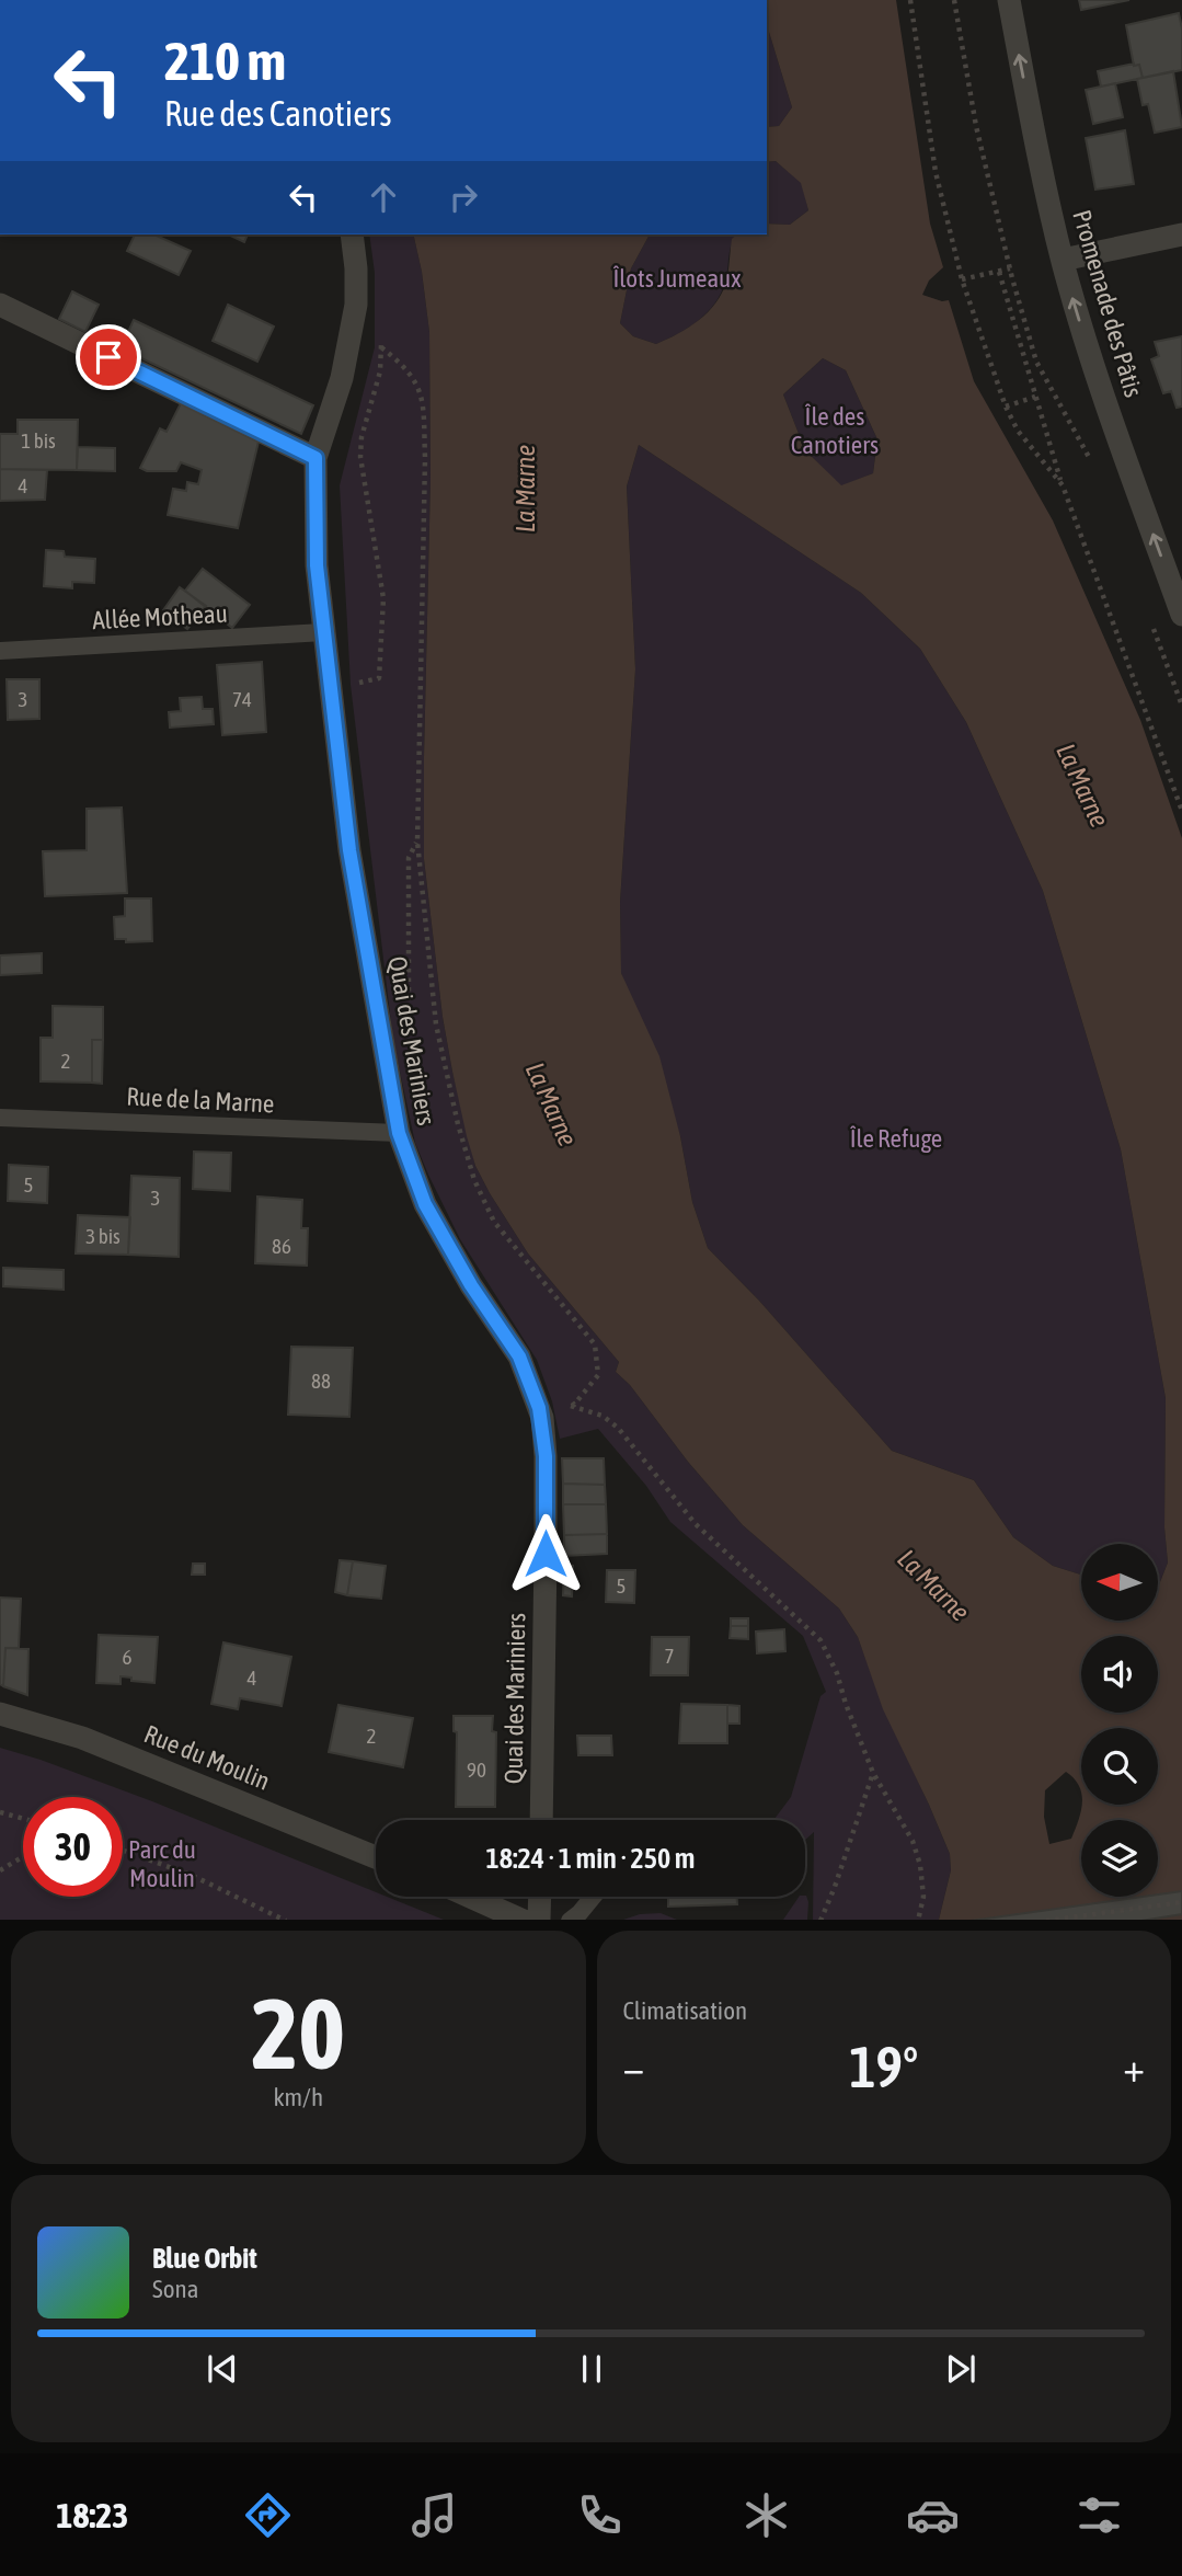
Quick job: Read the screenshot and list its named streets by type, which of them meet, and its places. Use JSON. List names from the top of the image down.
{
  "streets": {
    "street": ["Promenade des Pâtis", "Quai des Mariniers", "Rue du Moulin"],
    "lane": ["Allée Motheau", "Rue de la Marne"]
  },
  "crossings": [
    ["Allée Motheau", "Quai des Mariniers"],
    ["Quai des Mariniers", "Rue de la Marne"]
  ],
  "one_way": ["Promenade des Pâtis"],
  "water": ["La Marne"],
  "parks": [
    "Îlots Jumeaux",
    "Île des Canotiers",
    "Île Refuge",
    "Parc du Moulin"
  ],
  "house_numbers": [
    "1 bis",
    "4",
    "3",
    "74",
    "2",
    "5",
    "3",
    "3 bis",
    "86",
    "88",
    "5",
    "7",
    "6",
    "4",
    "2",
    "90"
  ],
  "north": "left",
  "page": {
    "turn": ["210 m", "Rue des Canotiers"],
    "limit": "30",
    "trip": "18:24 · 1 min · 250 m",
    "tile": [
      ["20", "km/h"],
      "Climatisation"
    ],
    "heat": ["−", "19°", "+"],
    "song": ["Blue Orbit", "Sona"],
    "tabs": "18:23"
  }
}
